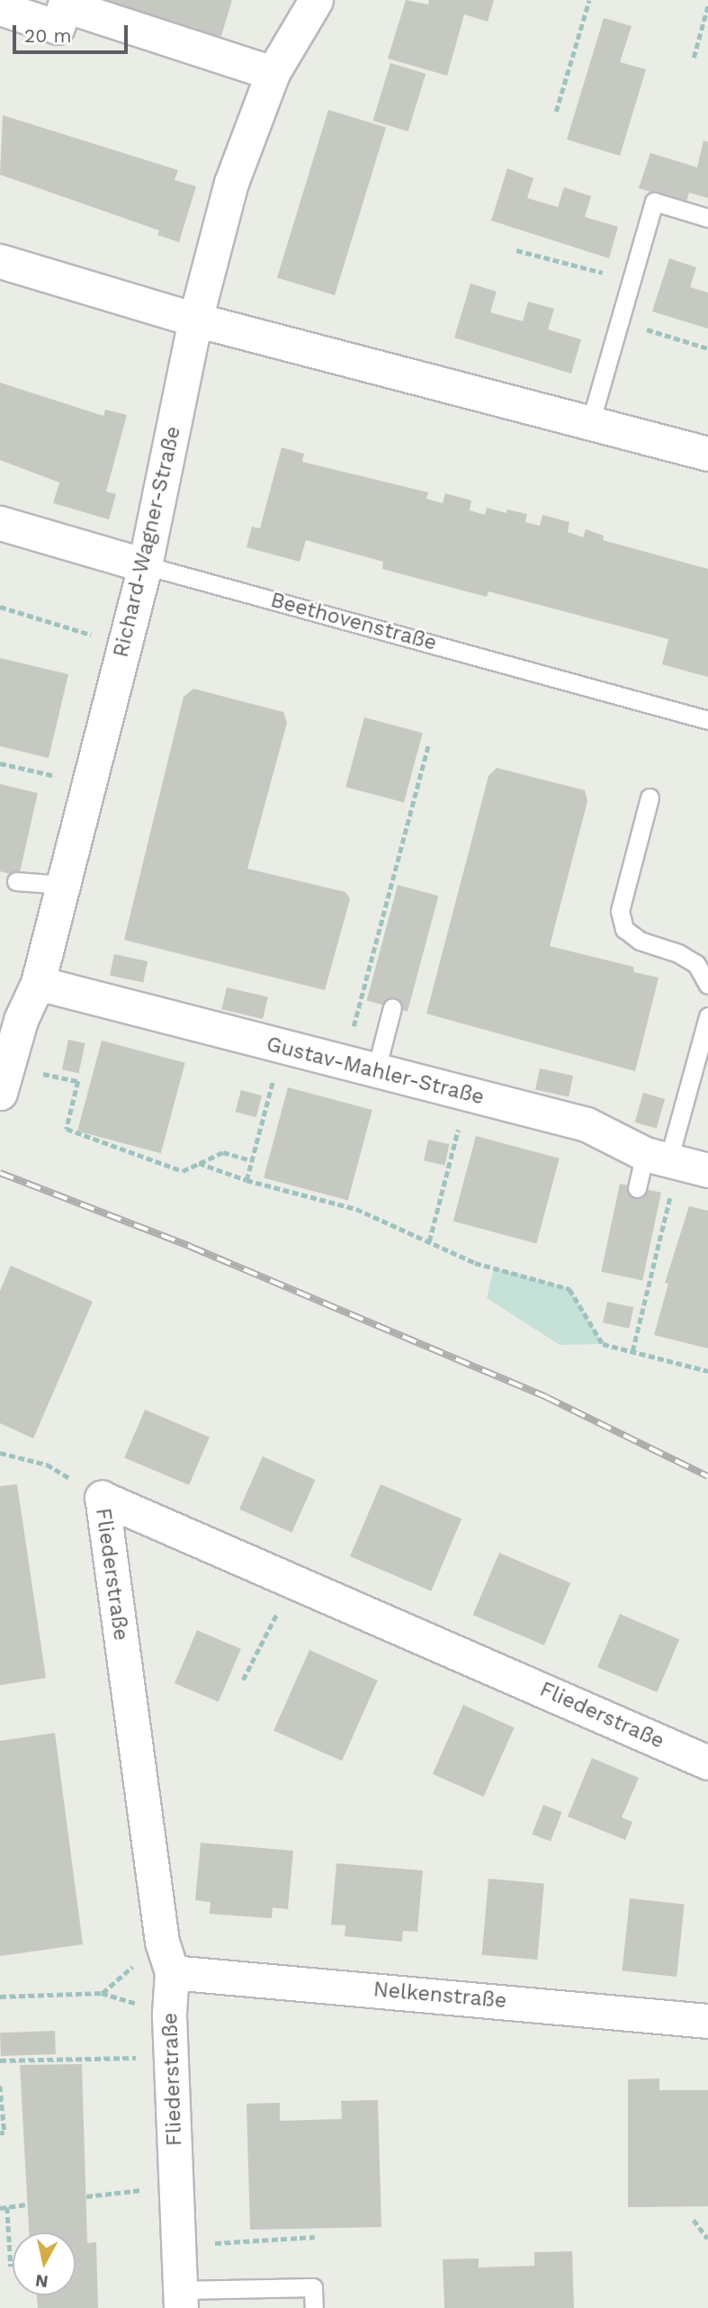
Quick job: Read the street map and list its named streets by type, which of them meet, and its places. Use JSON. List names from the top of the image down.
{
  "streets": {
    "street": [
      "Richard-Wagner-Straße",
      "Beethovenstraße",
      "Gustav-Mahler-Straße",
      "Fliederstraße",
      "Nelkenstraße"
    ]
  },
  "crossings": [
    ["Richard-Wagner-Straße", "Beethovenstraße"],
    ["Richard-Wagner-Straße", "Gustav-Mahler-Straße"],
    ["Fliederstraße", "Nelkenstraße"]
  ],
  "scale_bar": "20 m",
  "north": "bottom"
}
